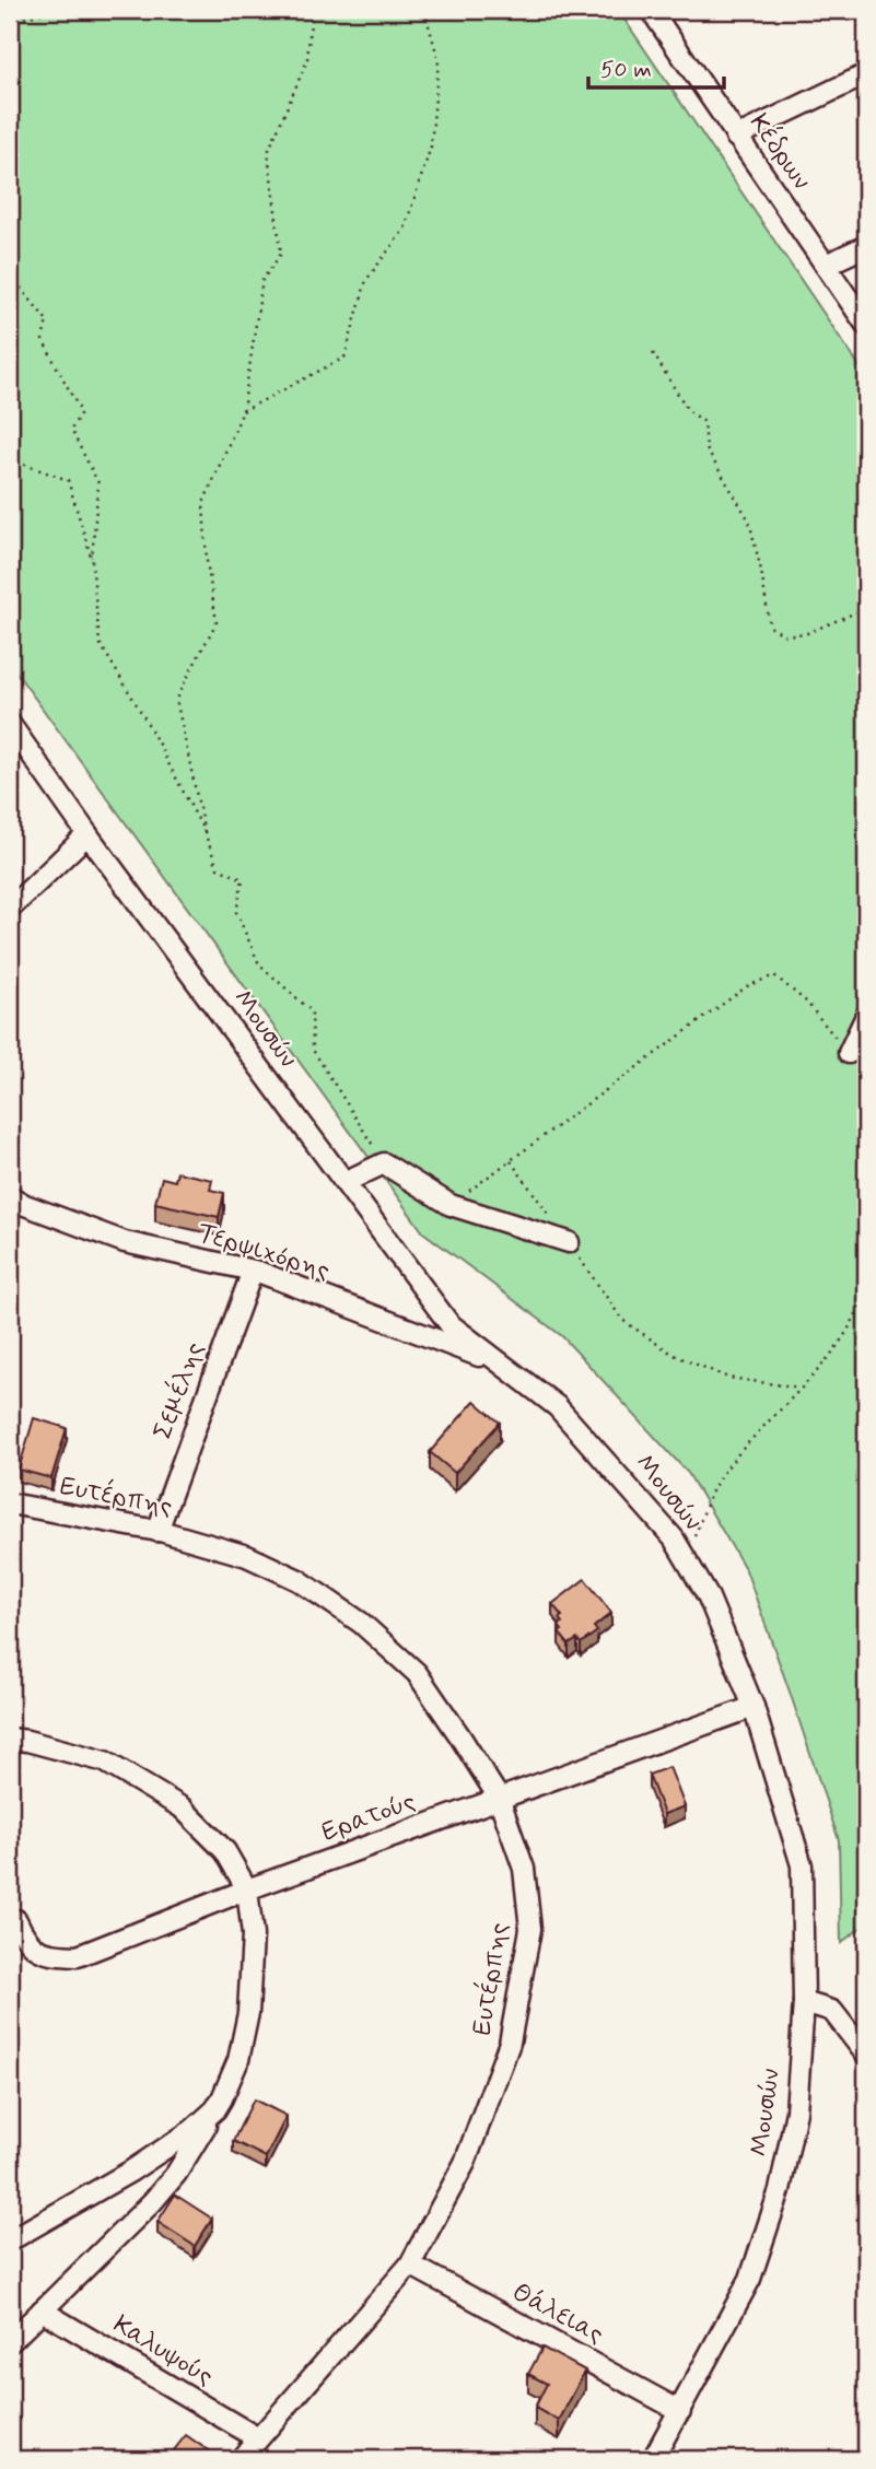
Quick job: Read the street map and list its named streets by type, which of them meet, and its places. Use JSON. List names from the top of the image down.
{
  "streets": {
    "street": [
      "Κέδρων",
      "Μουσών",
      "Τερψιχόρης",
      "Σεμέλης",
      "Ευτέρπης",
      "Ερατούς",
      "Θάλειας",
      "Καλυψούς"
    ]
  },
  "crossings": [
    ["Μουσών", "Τερψιχόρης"],
    ["Μουσών", "Ερατούς"],
    ["Μουσών", "Θάλειας"],
    ["Τερψιχόρης", "Σεμέλης"],
    ["Σεμέλης", "Ευτέρπης"],
    ["Ευτέρπης", "Ερατούς"],
    ["Ευτέρπης", "Θάλειας"],
    ["Ευτέρπης", "Καλυψούς"]
  ],
  "scale_bar": "50 m"
}
